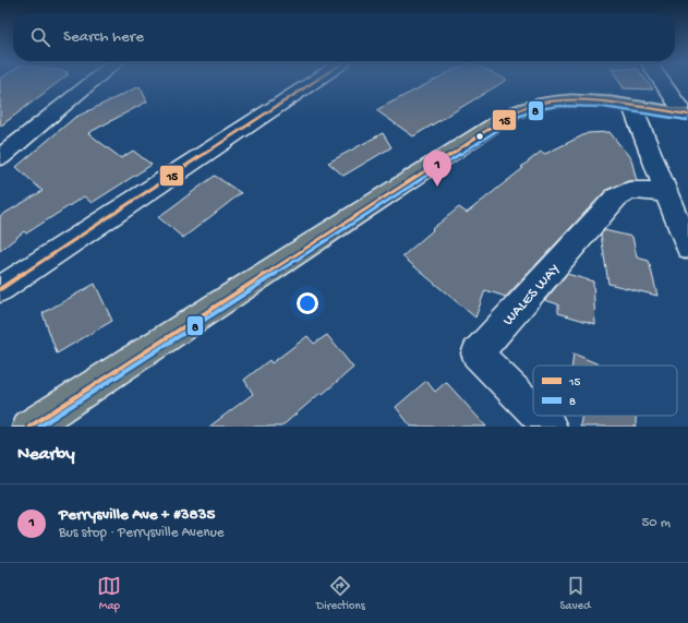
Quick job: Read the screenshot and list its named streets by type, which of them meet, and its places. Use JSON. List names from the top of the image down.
{
  "streets": {
    "street": ["WALES WAY"]
  },
  "lines": ["transit line 15", "transit line 8"],
  "legend": ["15", "8"],
  "page": {
    "search": "Search here",
    "pins": "1",
    "heading": "Nearby",
    "list": [
      {
        "mark": "1",
        "name": "Perrysville Ave + #3835",
        "note": "Bus stop · Perrysville Avenue",
        "value": "50 m"
      }
    ],
    "nav": ["Map", "Directions", "Saved"]
  }
}
